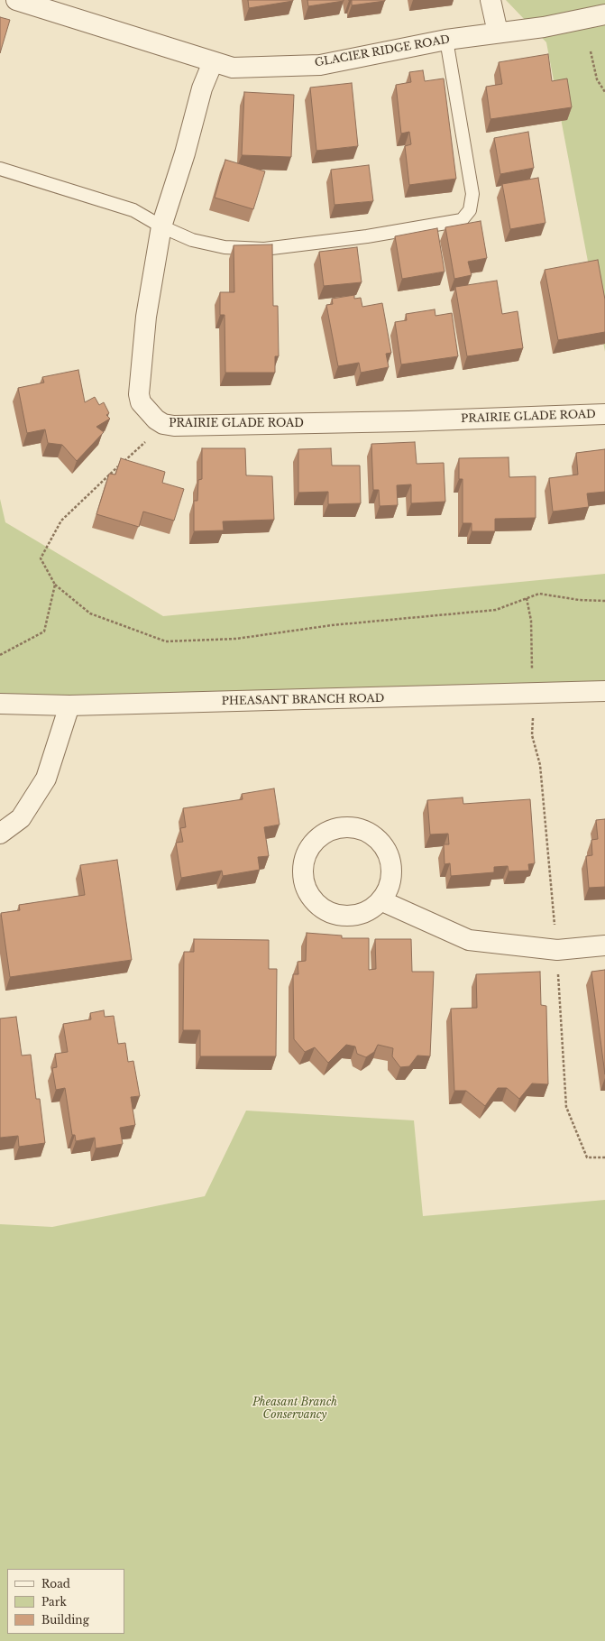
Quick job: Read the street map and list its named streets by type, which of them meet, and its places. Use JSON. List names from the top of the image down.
{
  "streets": {
    "street": ["GLACIER RIDGE ROAD", "PRAIRIE GLADE ROAD", "PHEASANT BRANCH ROAD"]
  },
  "crossings": [
    ["GLACIER RIDGE ROAD", "PRAIRIE GLADE ROAD"]
  ],
  "parks": ["Pheasant Branch Conservancy"],
  "legend": ["Road", "Park", "Building"]
}
